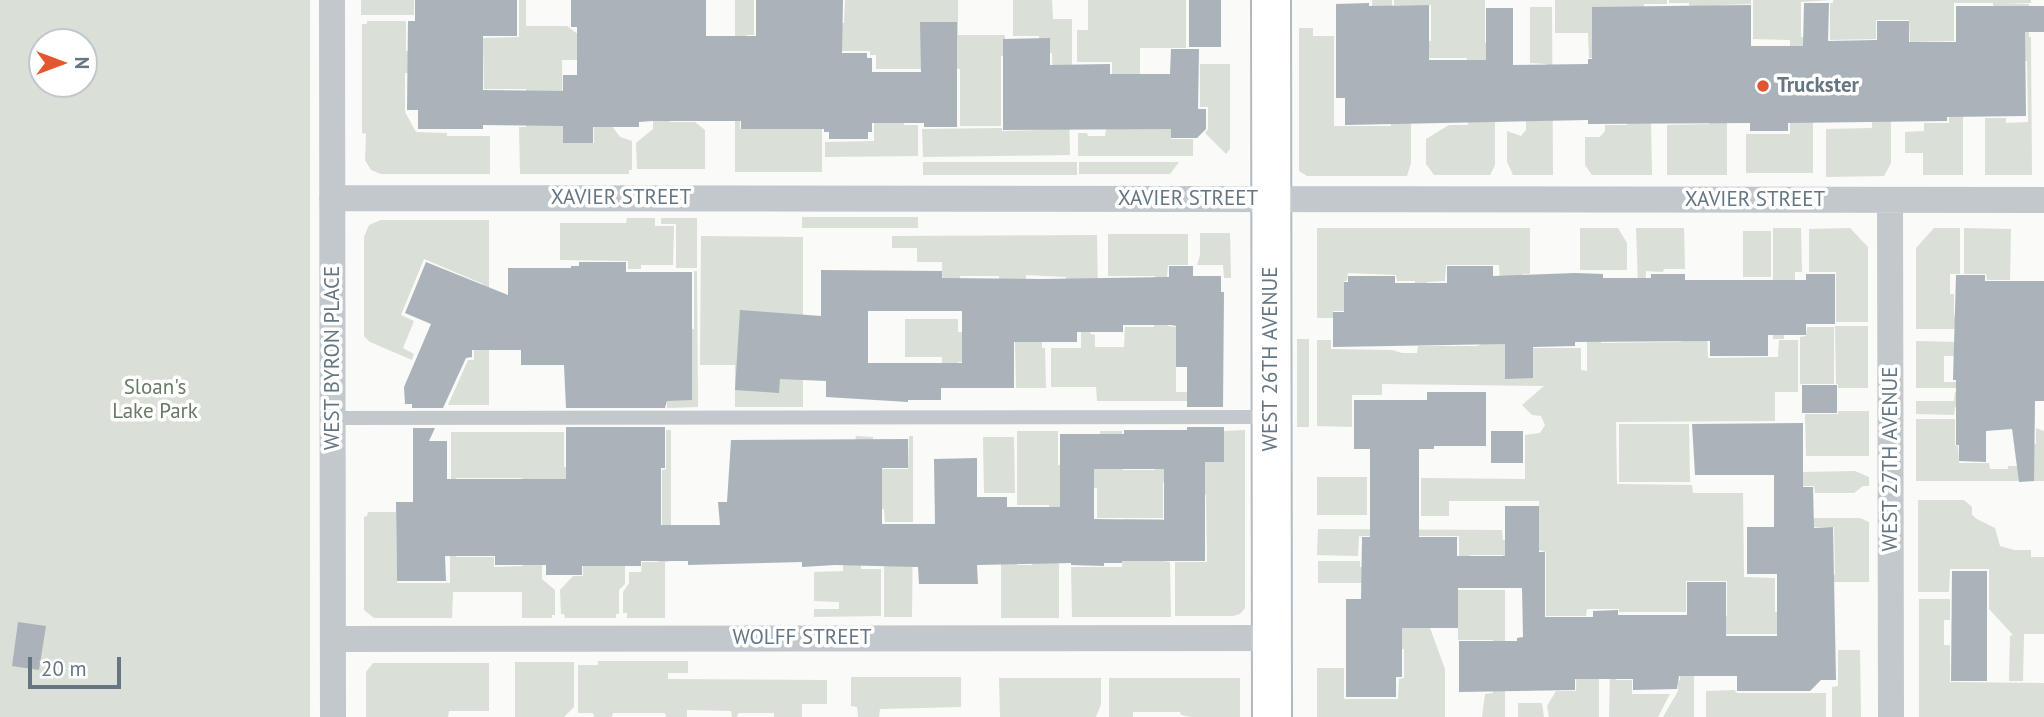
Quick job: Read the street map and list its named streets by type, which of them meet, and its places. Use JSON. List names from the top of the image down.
{
  "streets": {
    "street": [
      "XAVIER STREET",
      "WEST BYRON PLACE",
      "WEST 26TH AVENUE",
      "WEST 27TH AVENUE",
      "WOLFF STREET"
    ]
  },
  "crossings": [
    ["XAVIER STREET", "WEST BYRON PLACE"],
    ["XAVIER STREET", "WEST 26TH AVENUE"],
    ["XAVIER STREET", "WEST 27TH AVENUE"],
    ["WEST BYRON PLACE", "WOLFF STREET"],
    ["WEST 26TH AVENUE", "WOLFF STREET"]
  ],
  "parks": ["Sloan's Lake Park"],
  "places": ["Truckster"],
  "scale_bar": "20 m",
  "north": "right"
}
